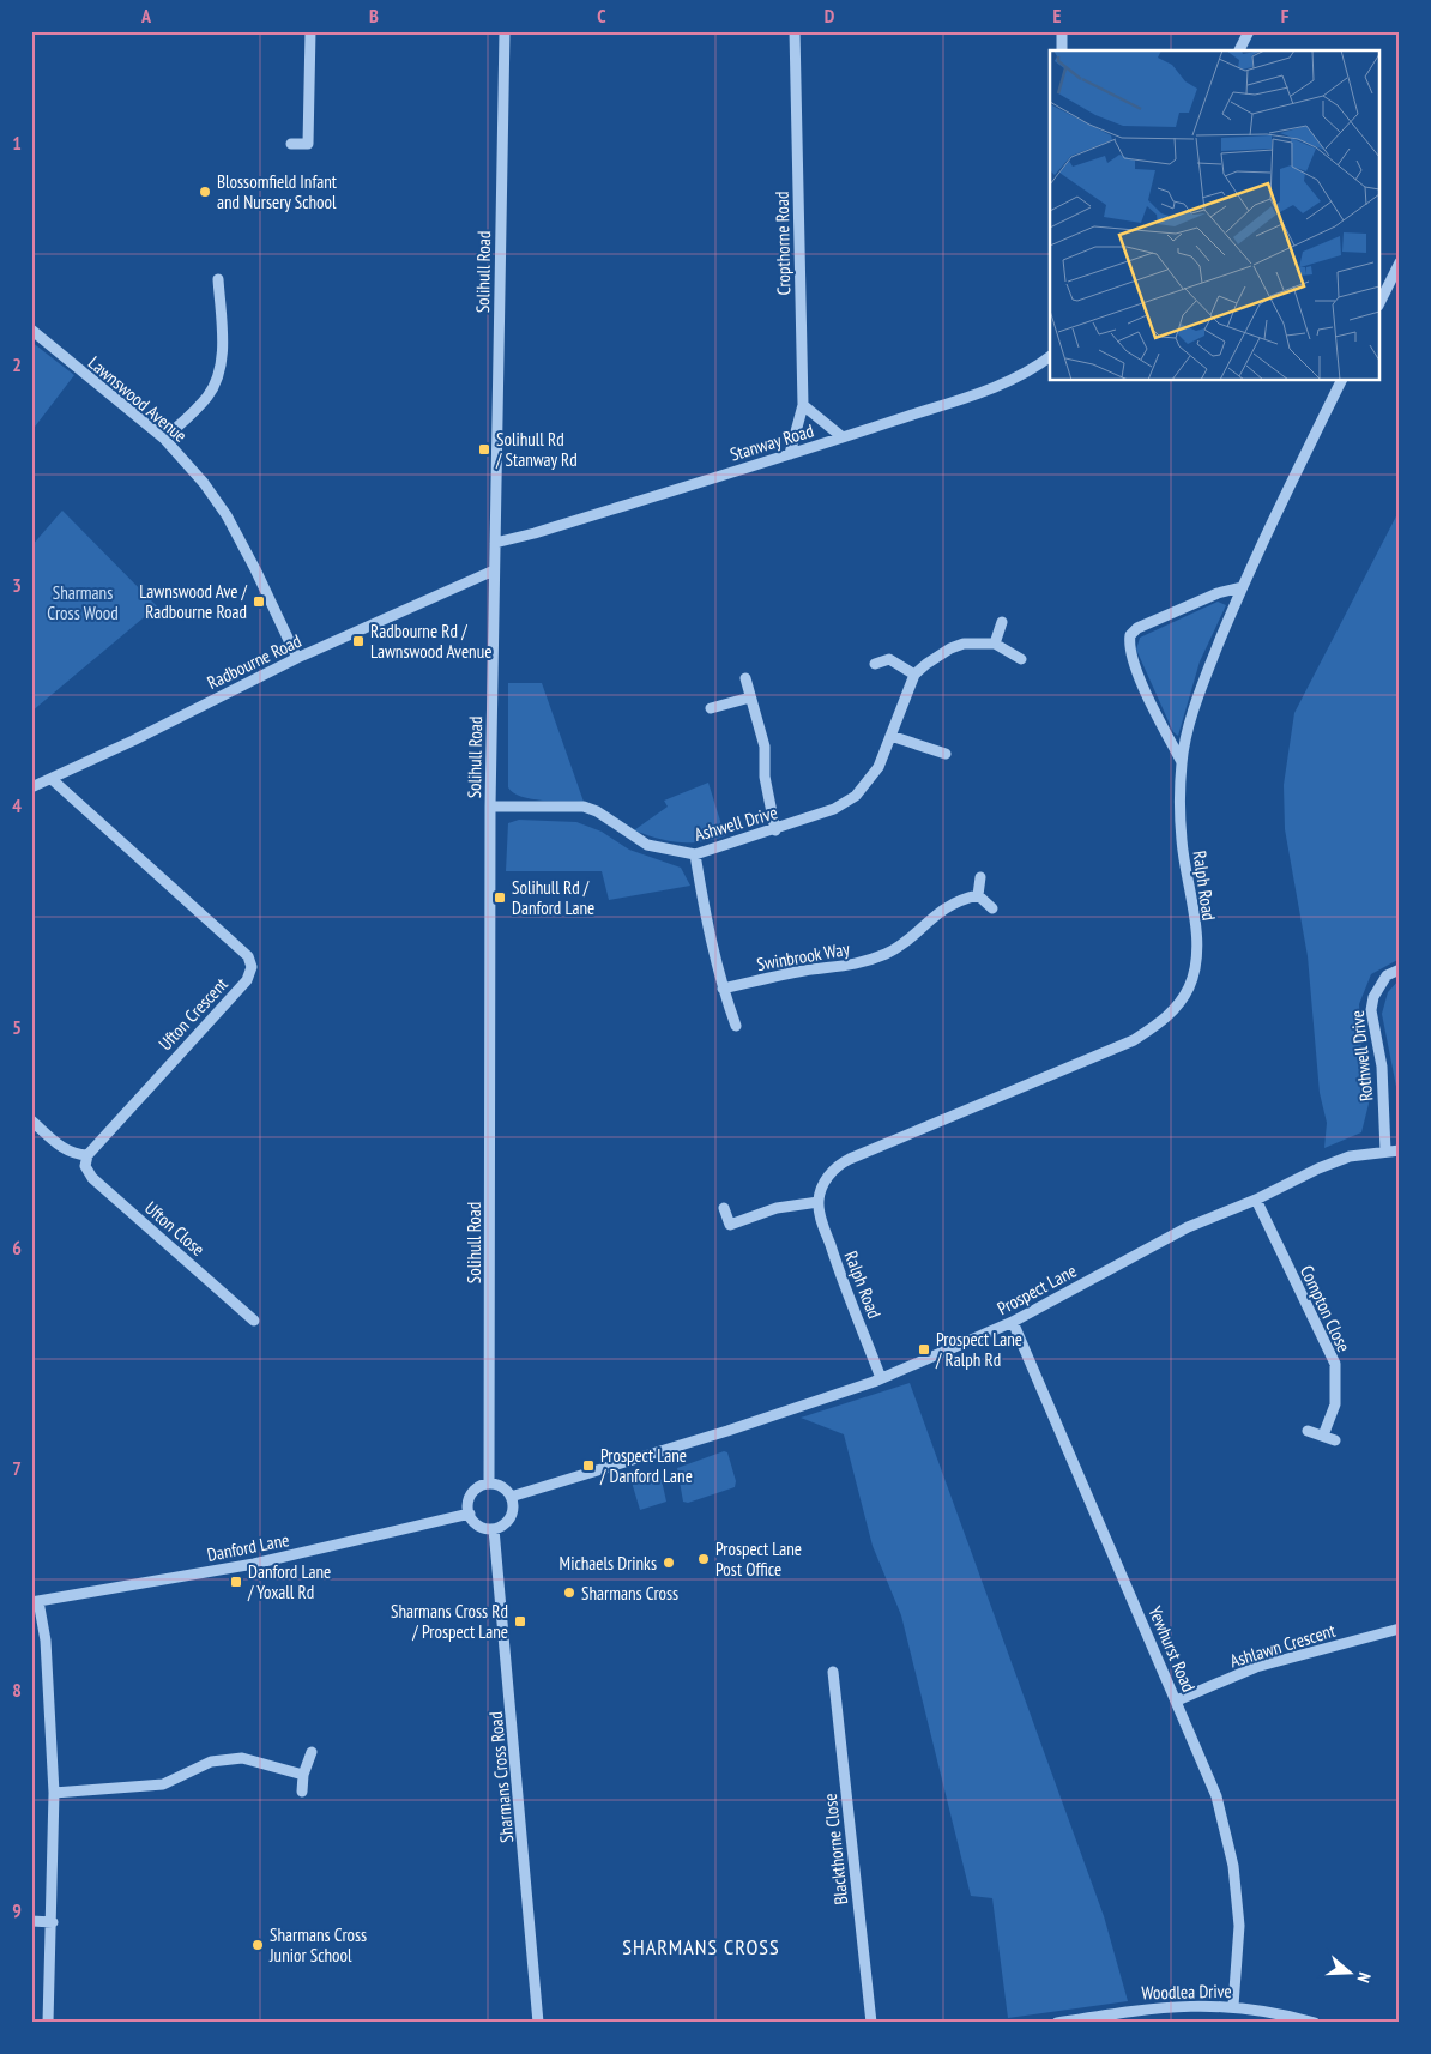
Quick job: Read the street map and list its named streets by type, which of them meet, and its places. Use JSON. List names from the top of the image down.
{
  "streets": {
    "street": [
      "Cropthorne Road",
      "Solihull Road",
      "Lawnswood Avenue",
      "Stanway Road",
      "Radbourne Road",
      "Ashwell Drive",
      "Ralph Road",
      "Swinbrook Way",
      "Ufton Crescent",
      "Rothwell Drive",
      "Ufton Close",
      "Prospect Lane",
      "Compton Close",
      "Danford Lane",
      "Ashlawn Crescent",
      "Yewhurst Road",
      "Sharmans Cross Road",
      "Blackthorne Close",
      "Woodlea Drive"
    ]
  },
  "crossings": [
    ["Cropthorne Road", "Stanway Road"],
    ["Solihull Road", "Stanway Road"],
    ["Solihull Road", "Radbourne Road"],
    ["Solihull Road", "Ashwell Drive"],
    ["Solihull Road", "Prospect Lane"],
    ["Solihull Road", "Danford Lane"],
    ["Solihull Road", "Sharmans Cross Road"],
    ["Lawnswood Avenue", "Radbourne Road"],
    ["Radbourne Road", "Ufton Crescent"],
    ["Ralph Road", "Prospect Lane"],
    ["Ufton Crescent", "Ufton Close"],
    ["Rothwell Drive", "Prospect Lane"],
    ["Prospect Lane", "Compton Close"],
    ["Prospect Lane", "Danford Lane"],
    ["Prospect Lane", "Yewhurst Road"],
    ["Prospect Lane", "Sharmans Cross Road"],
    ["Danford Lane", "Sharmans Cross Road"],
    ["Ashlawn Crescent", "Yewhurst Road"],
    ["Yewhurst Road", "Woodlea Drive"]
  ],
  "districts": ["SHARMANS CROSS"],
  "parks": ["Sharmans Cross Wood"],
  "places": {
    "other": [
      "Blossomfield Infant and Nursery School",
      "Prospect Lane Post Office",
      "Michaels Drinks",
      "Sharmans Cross",
      "Sharmans Cross Junior School"
    ],
    "transit": [
      "Solihull Rd / Stanway Rd",
      "Lawnswood Ave / Radbourne Road",
      "Radbourne Rd / Lawnswood Avenue",
      "Solihull Rd / Danford Lane",
      "Prospect Lane / Ralph Rd",
      "Prospect Lane / Danford Lane",
      "Danford Lane / Yoxall Rd",
      "Sharmans Cross Rd / Prospect Lane"
    ]
  },
  "north": "right",
  "grid": {
    "columns": [
      "A",
      "B",
      "C",
      "D",
      "E",
      "F"
    ],
    "rows": [
      "1",
      "2",
      "3",
      "4",
      "5",
      "6",
      "7",
      "8",
      "9"
    ]
  }
}
